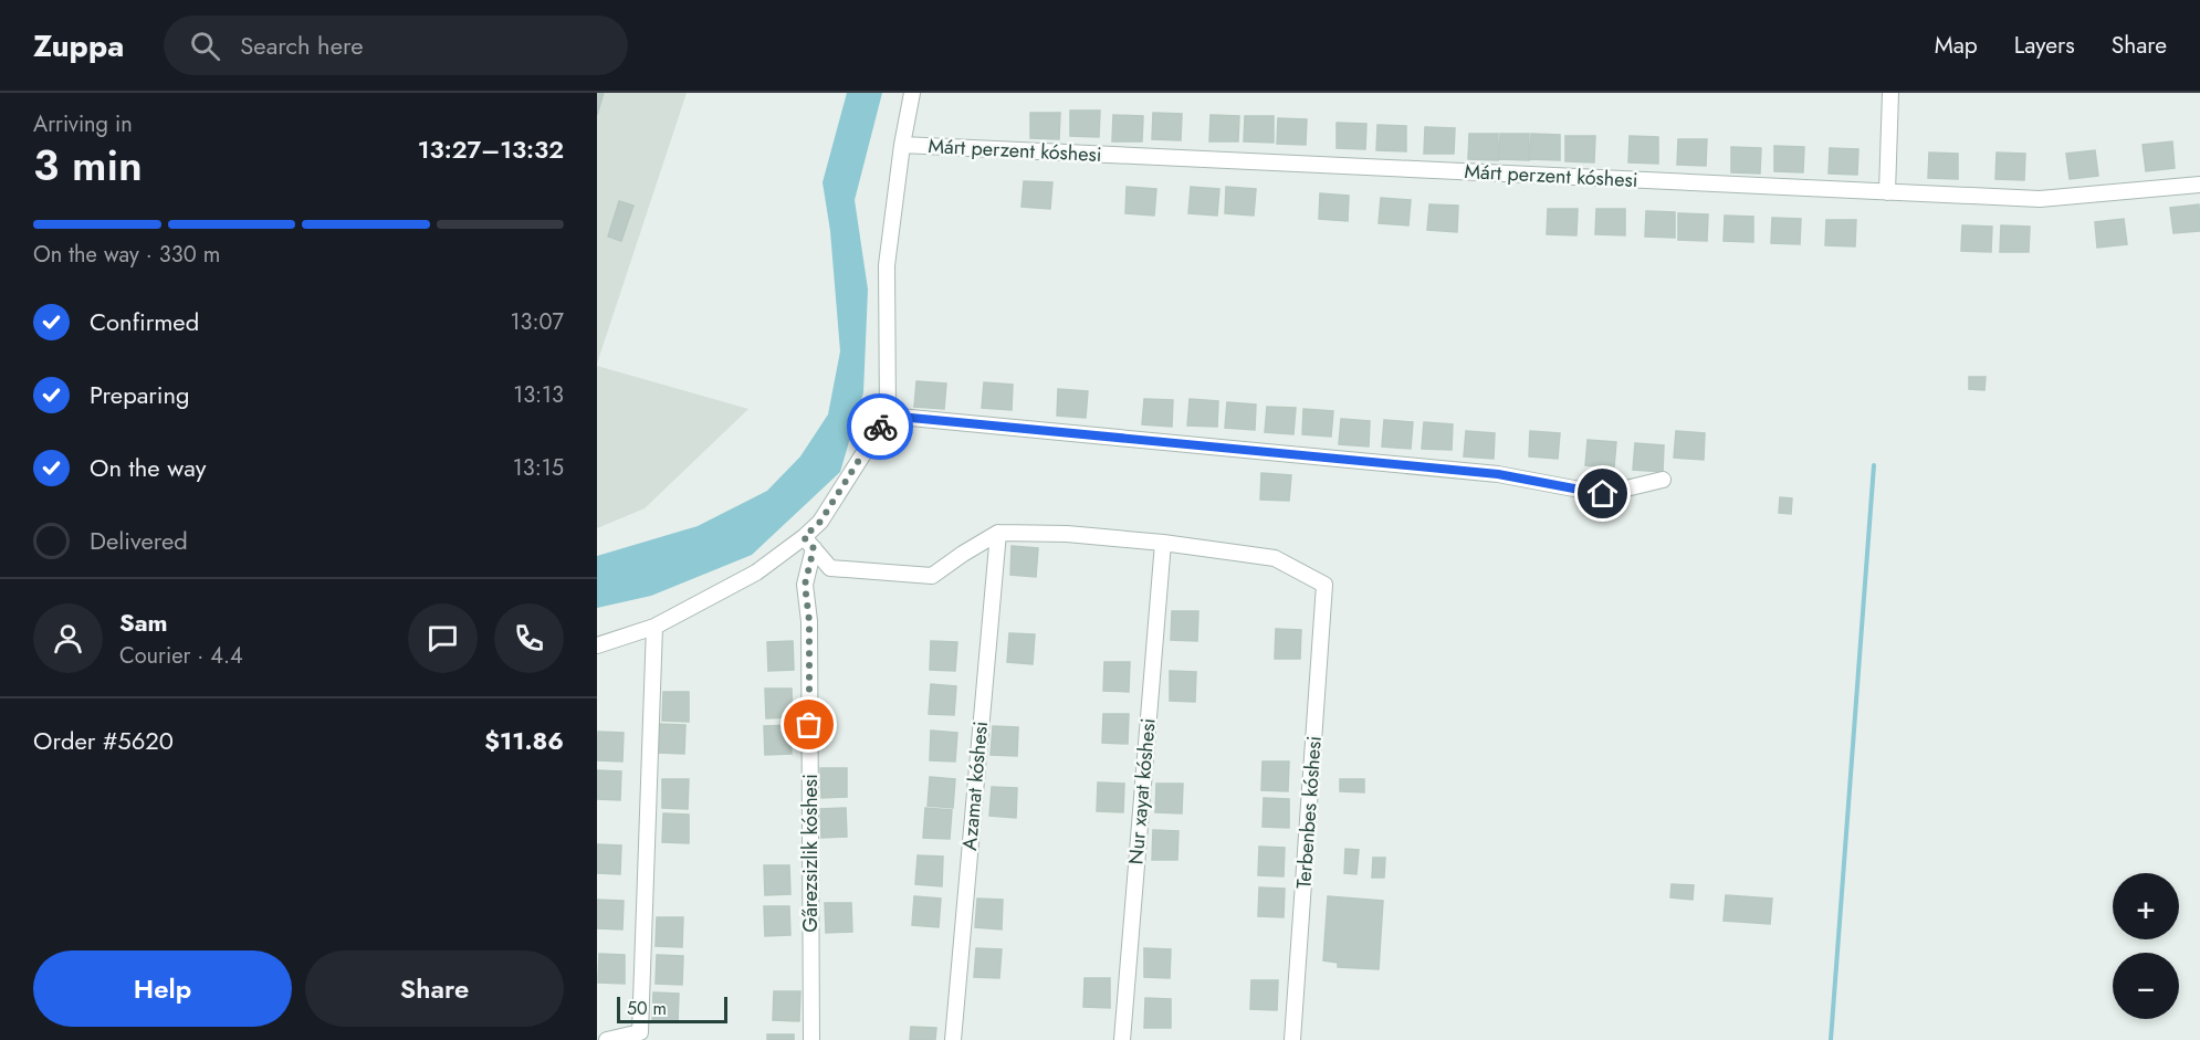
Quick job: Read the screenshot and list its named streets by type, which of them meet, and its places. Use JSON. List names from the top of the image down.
{
  "streets": {
    "street": [
      "Márt perzent kóshesi",
      "Azamat kóshesi",
      "Nur xayat kóshesi",
      "Terbenbes kóshesi",
      "Ǵárezsizlik kóshesi"
    ]
  },
  "crossings": [
    ["Nur xayat kóshesi", "Terbenbes kóshesi"]
  ],
  "scale_bar": "50 m",
  "page": {
    "header": "Zuppa",
    "search": "Search here",
    "nav": ["Map", "Layers", "Share"],
    "heading": ["3 min", "Arriving in", "13:27–13:32"],
    "panel": [
      "Sam",
      "Courier · 4.4",
      "Order #5620",
      "$11.86"
    ],
    "bar": "On the way · 330 m",
    "list": [
      ["Confirmed", "13:07"],
      ["Preparing", "13:13"],
      ["On the way", "13:15"],
      "Delivered"
    ],
    "map_buttons": ["+", "−"],
    "buttons": ["Help", "Share"],
    "scale": "50 m"
  }
}
